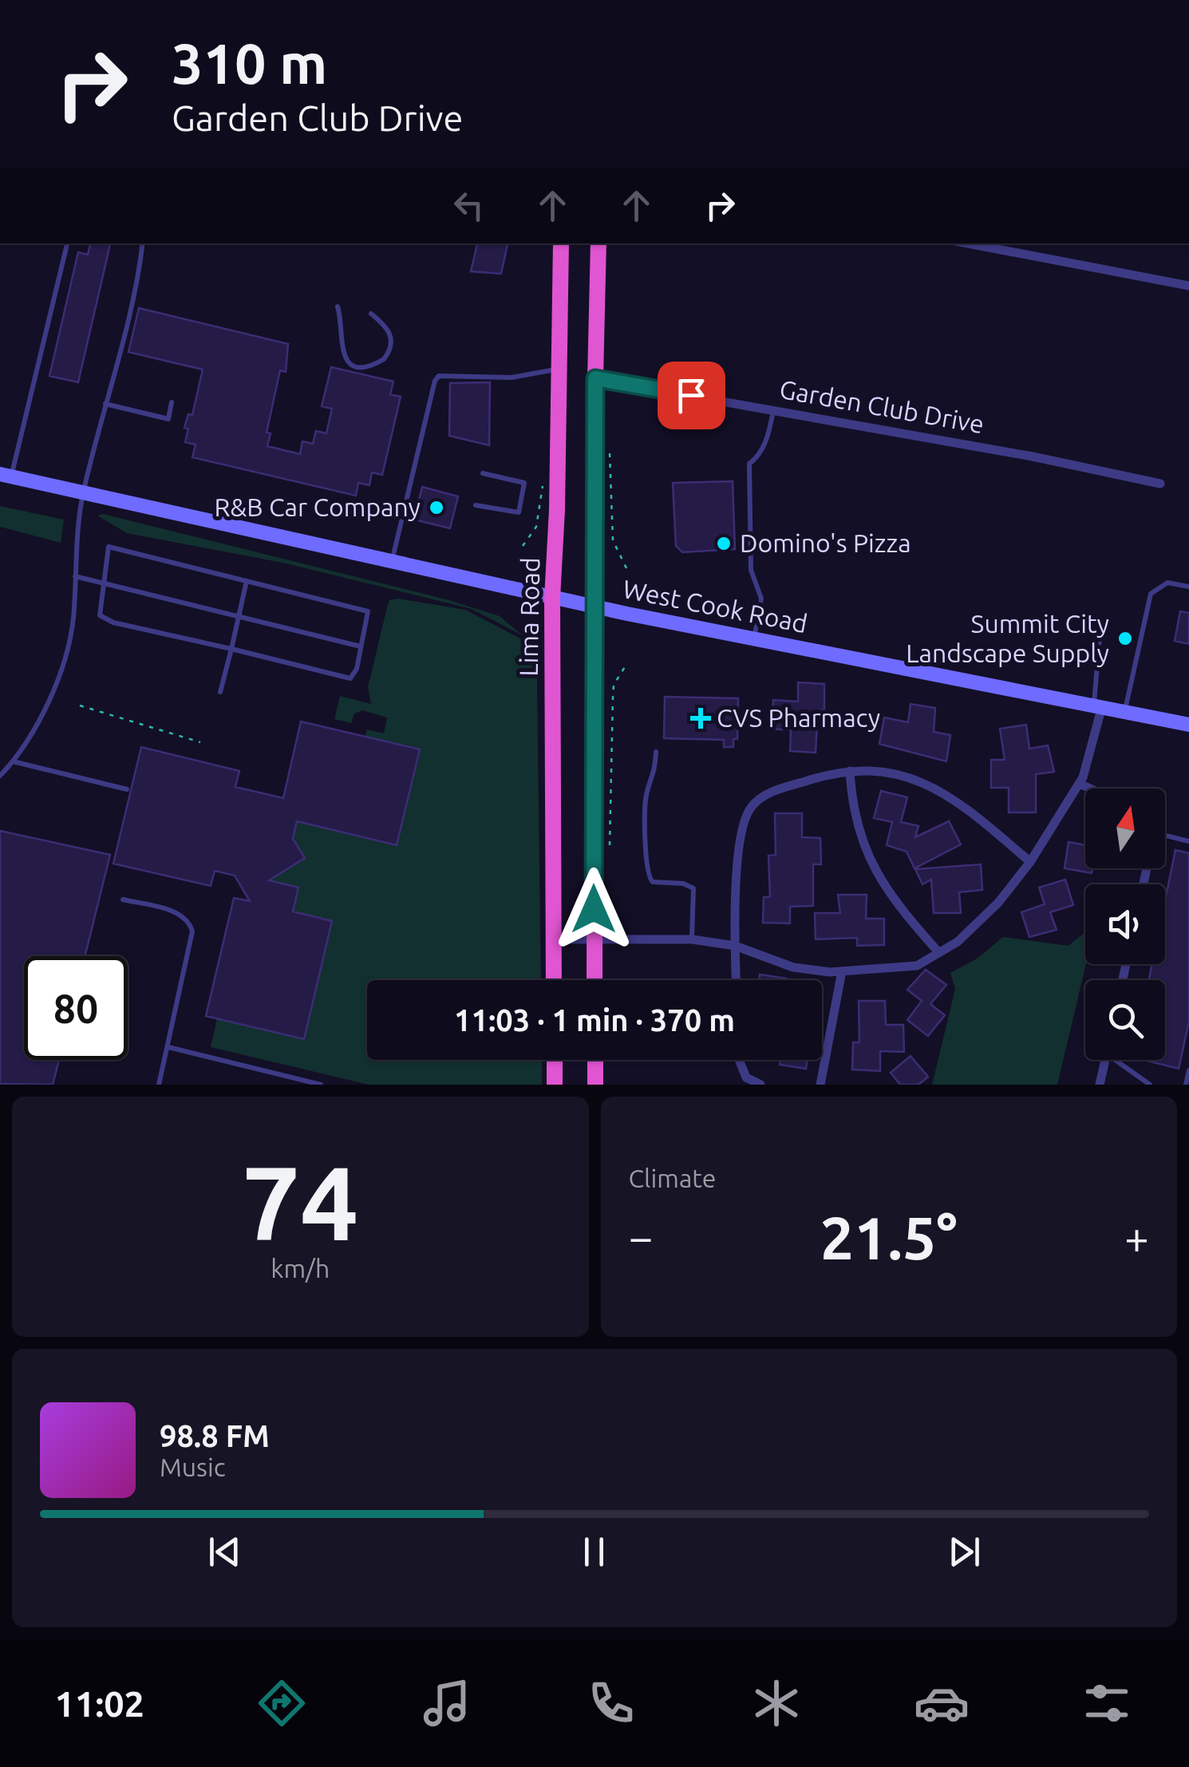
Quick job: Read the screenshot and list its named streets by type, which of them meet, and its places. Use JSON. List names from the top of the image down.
{
  "streets": {
    "highway": ["Lima Road"],
    "main road": ["West Cook Road"],
    "street": ["Garden Club Drive"]
  },
  "crossings": [
    ["West Cook Road", "Lima Road"]
  ],
  "places": {
    "other": ["R&B Car Company", "Domino's Pizza", "Summit City Landscape Supply"],
    "health": ["CVS Pharmacy"]
  },
  "north": "top",
  "page": {
    "turn": ["310 m", "Garden Club Drive"],
    "limit": "80",
    "trip": "11:03 · 1 min · 370 m",
    "tile": [
      ["74", "km/h"],
      "Climate"
    ],
    "heat": ["−", "21.5°", "+"],
    "song": ["98.8 FM", "Music"],
    "tabs": "11:02"
  }
}
